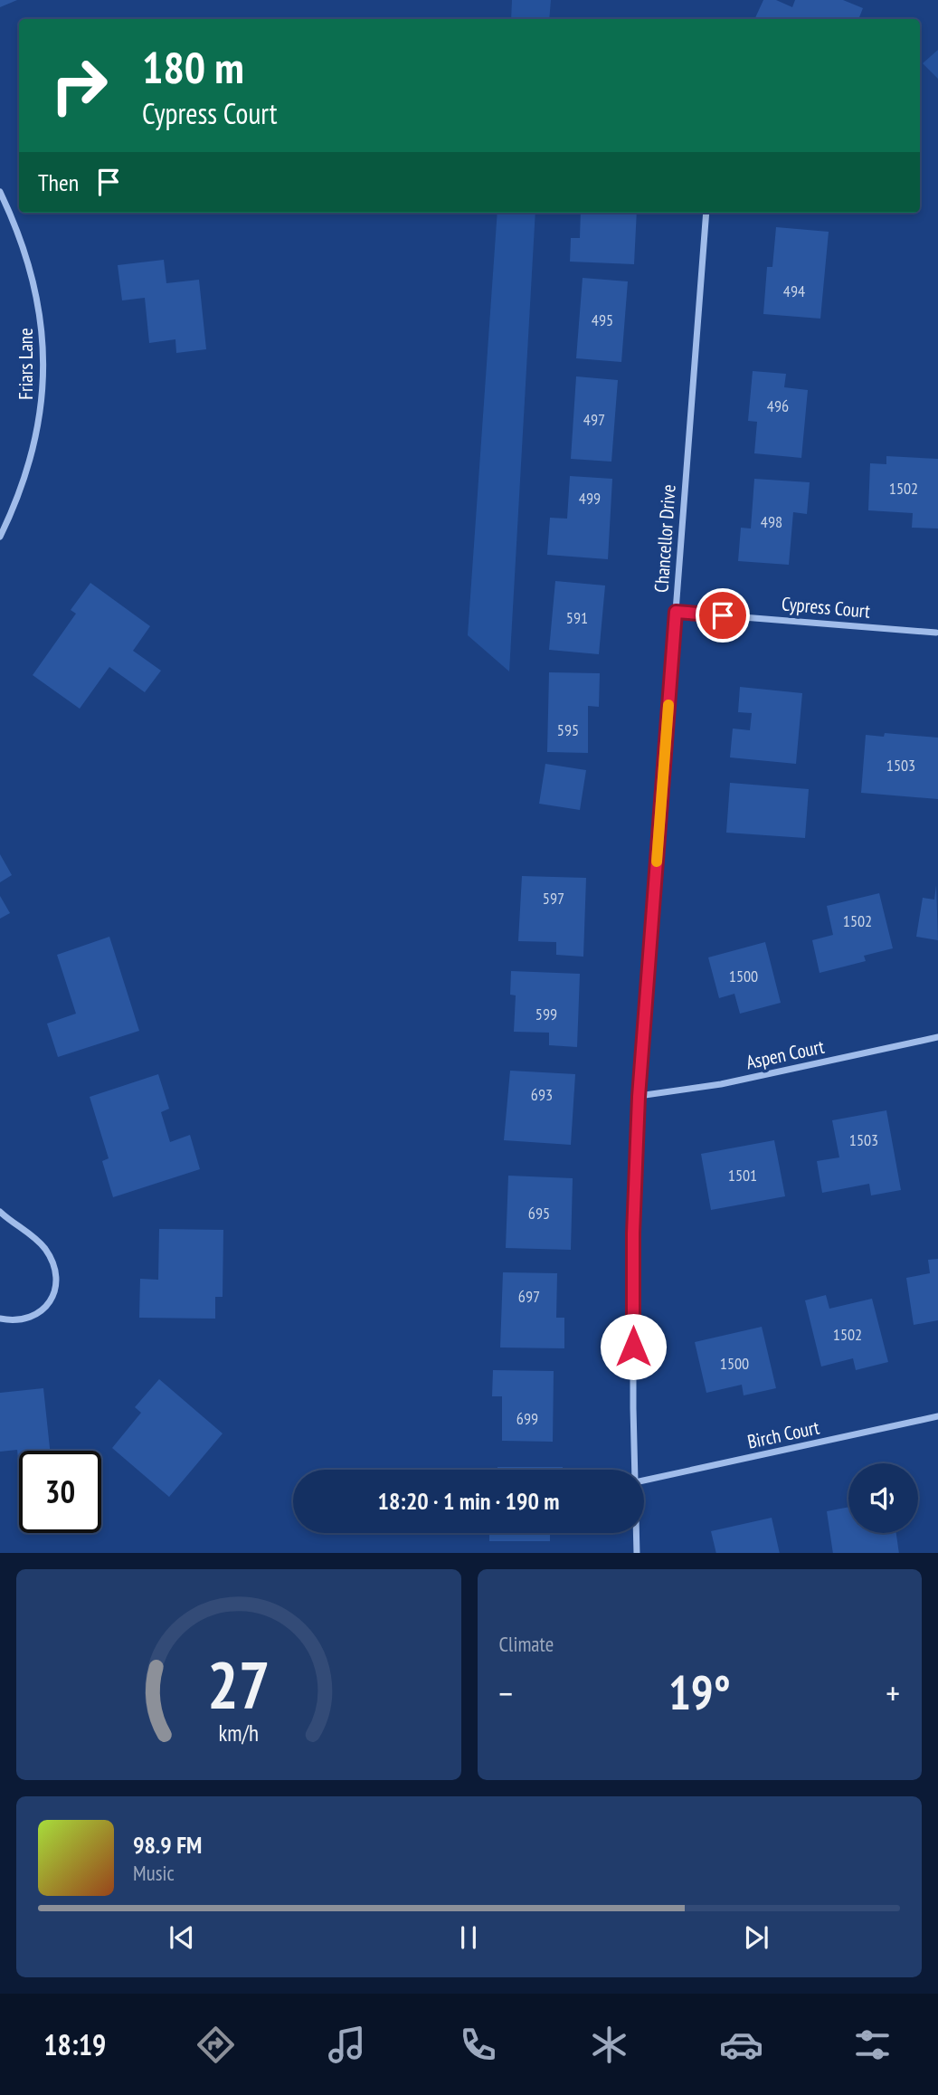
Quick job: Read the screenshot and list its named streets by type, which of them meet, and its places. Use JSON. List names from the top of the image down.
{
  "streets": {
    "street": [
      "Friars Lane",
      "Chancellor Drive",
      "Cypress Court",
      "Aspen Court",
      "Birch Court"
    ]
  },
  "crossings": [
    ["Chancellor Drive", "Cypress Court"],
    ["Chancellor Drive", "Aspen Court"]
  ],
  "house_numbers": [
    "494",
    "495",
    "496",
    "497",
    "1502",
    "499",
    "498",
    "591",
    "595",
    "1503",
    "597",
    "1502",
    "1500",
    "599",
    "693",
    "1503",
    "1501",
    "695",
    "697",
    "1502",
    "1500",
    "699"
  ],
  "page": {
    "turn": ["180 m", "Cypress Court"],
    "then": "Then",
    "limit": "30",
    "trip": "18:20 · 1 min · 190 m",
    "tile": "Climate",
    "heat": ["−", "19°", "+"],
    "song": ["98.9 FM", "Music"],
    "tabs": "18:19",
    "gauge": ["27", "km/h"]
  }
}
